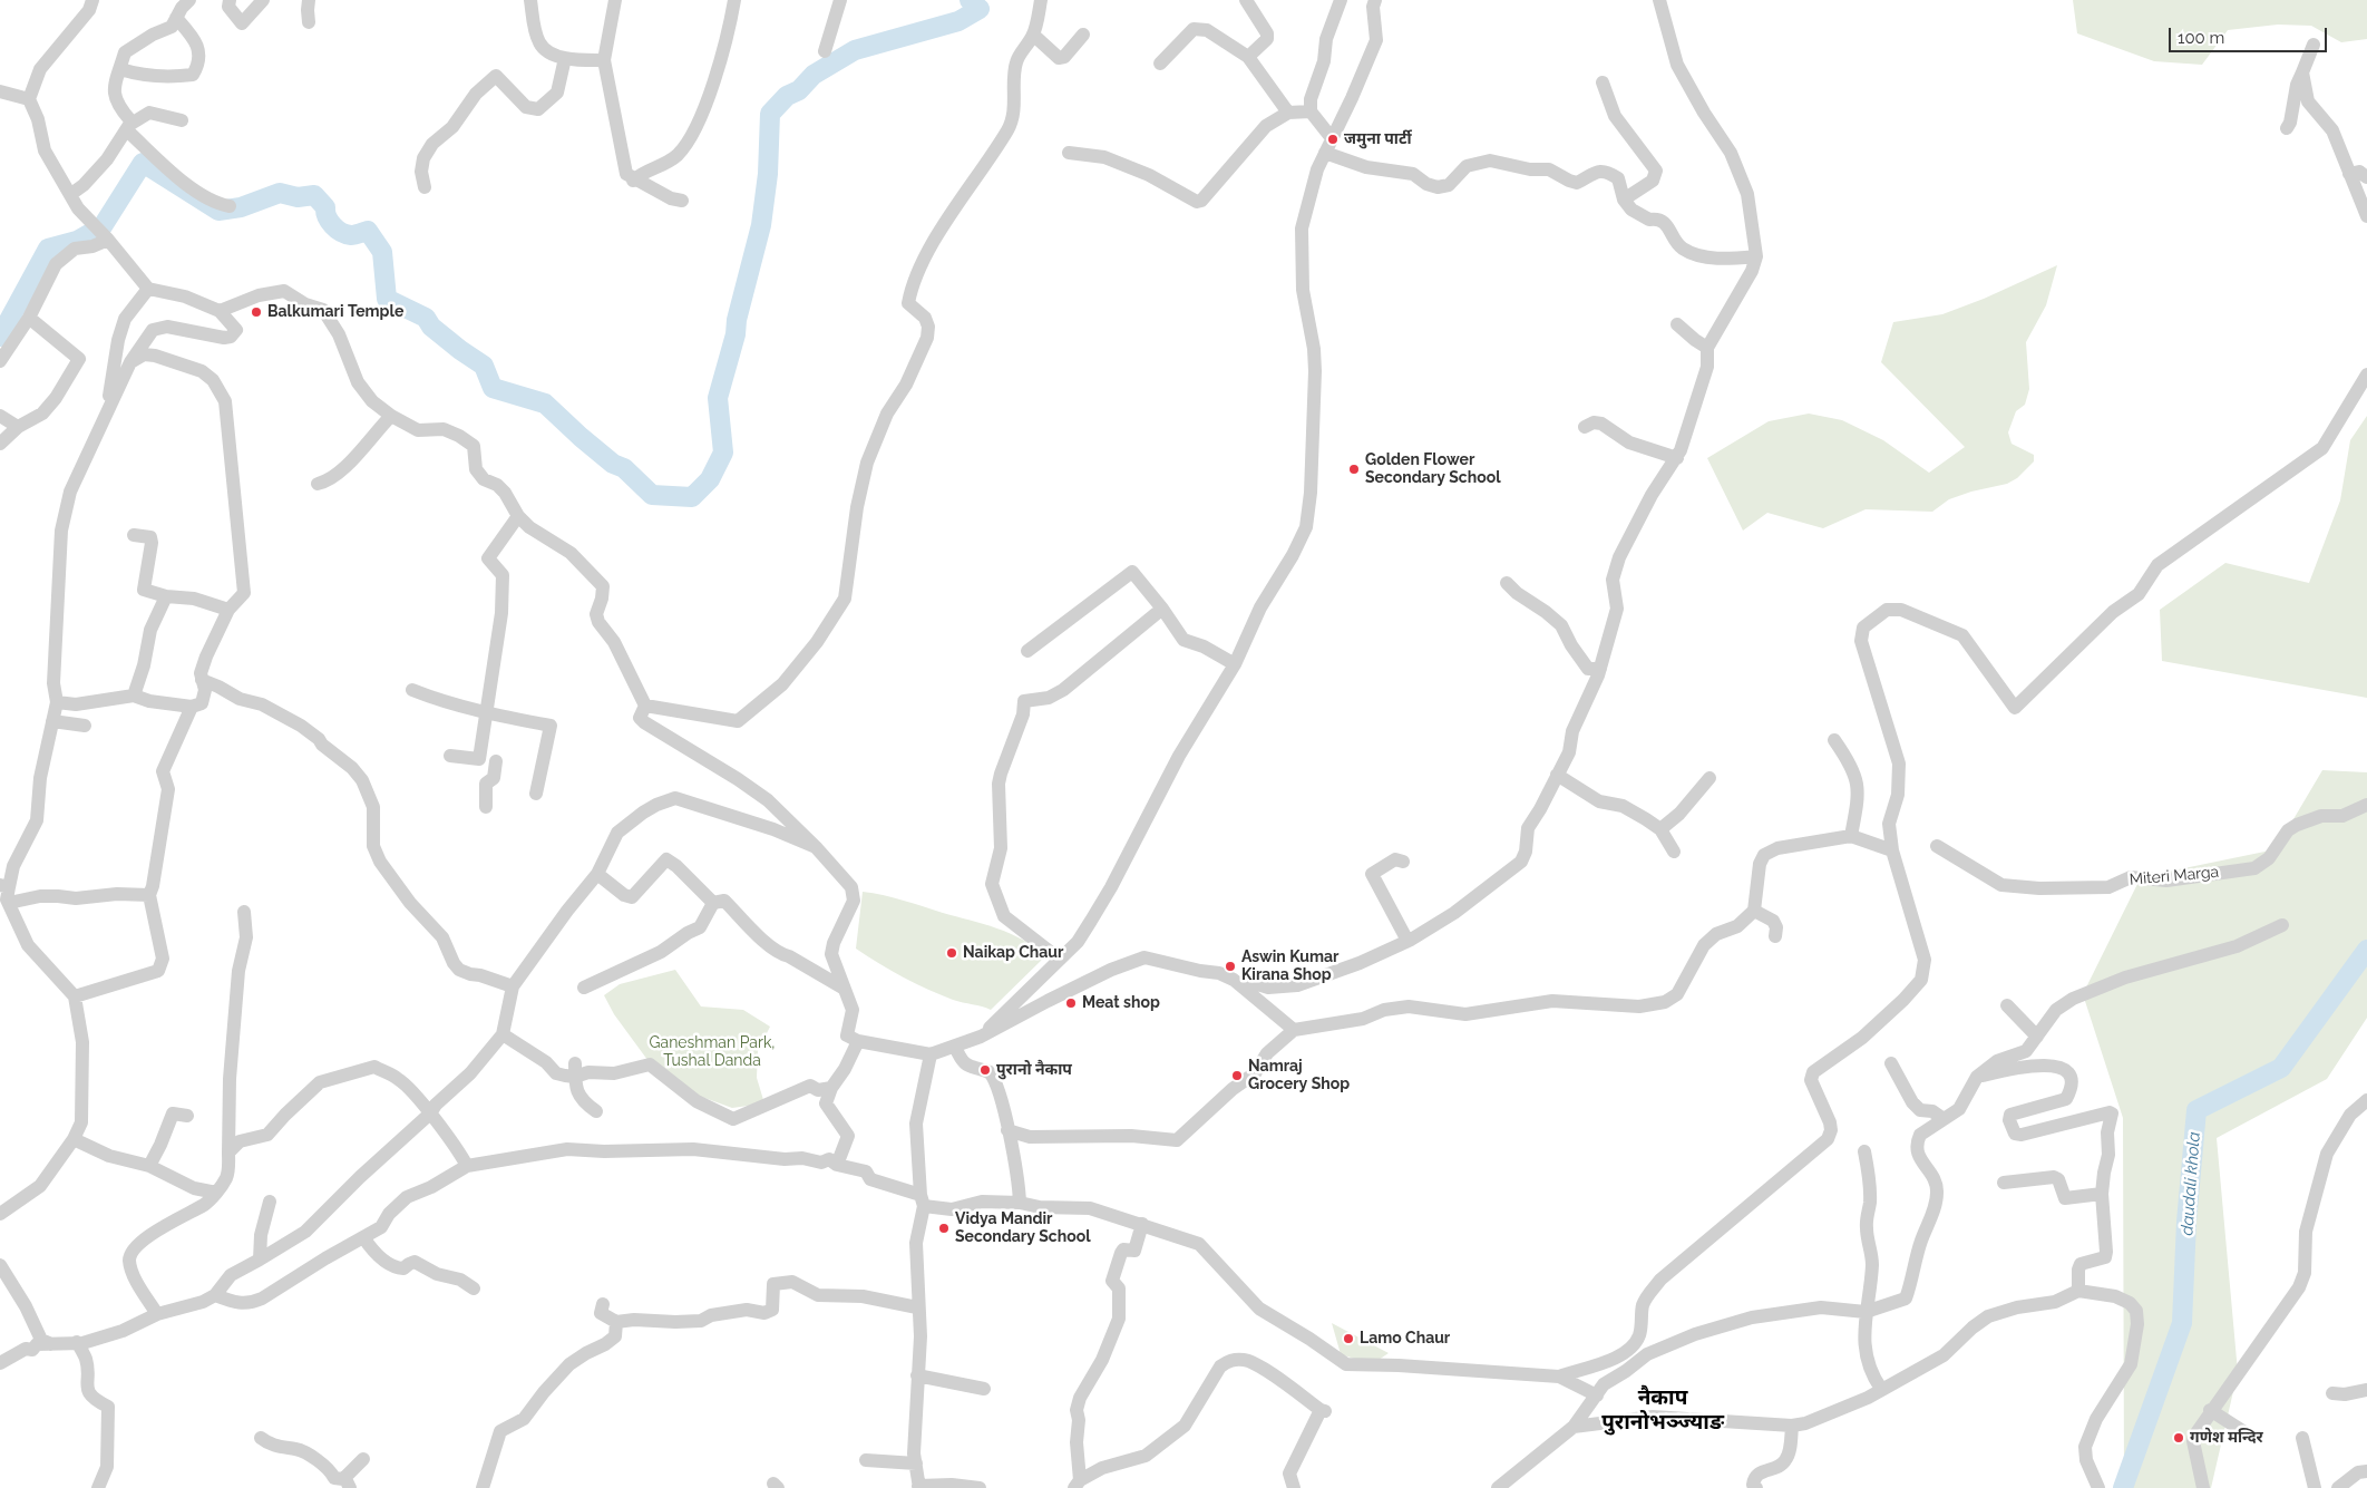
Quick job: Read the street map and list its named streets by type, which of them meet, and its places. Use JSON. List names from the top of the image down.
{
  "streets": {
    "street": ["Miteri Marga"]
  },
  "districts": ["नैकाप पुरानोभञ्ज्याङ"],
  "water": ["daudali khola"],
  "parks": ["Ganeshman Park, Tushal Danda"],
  "places": [
    "जमुना पार्टी",
    "Balkumari Temple",
    "Golden Flower Secondary School",
    "Naikap Chaur",
    "Aswin Kumar Kirana Shop",
    "Meat shop",
    "पुरानो नैकाप",
    "Namraj Grocery Shop",
    "Vidya Mandir Secondary School",
    "Lamo Chaur",
    "गणेश मन्दिर"
  ],
  "scale_bar": "100 m"
}
